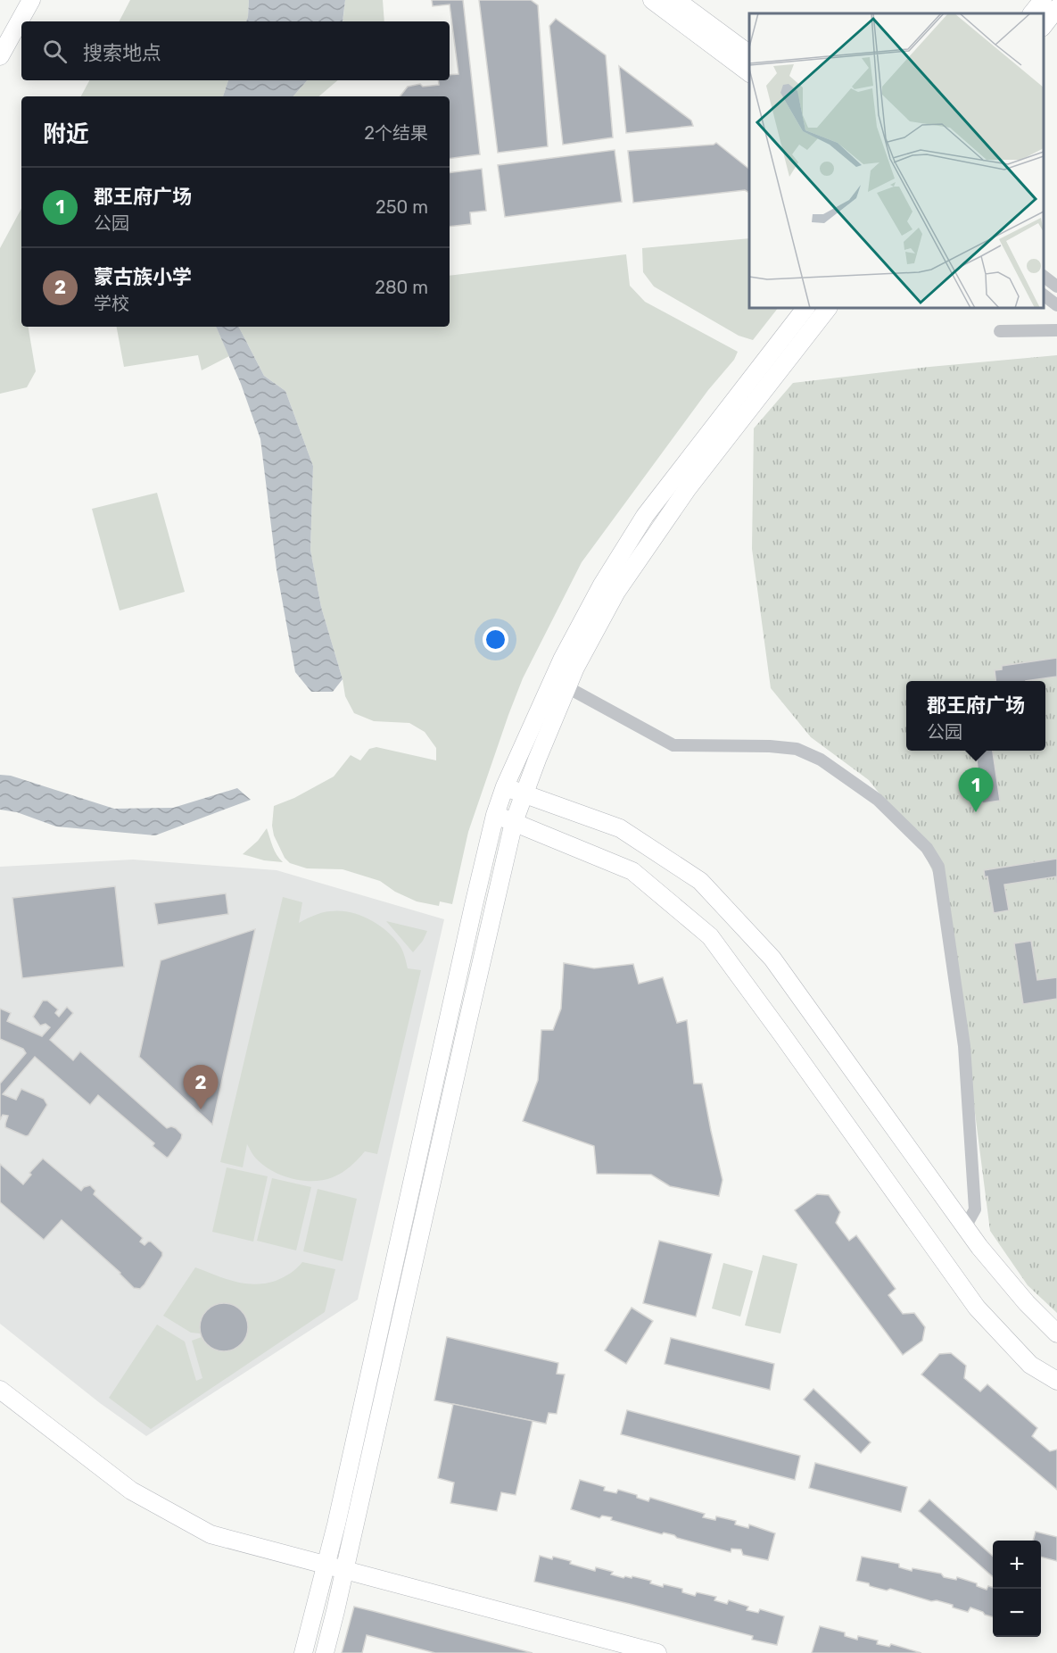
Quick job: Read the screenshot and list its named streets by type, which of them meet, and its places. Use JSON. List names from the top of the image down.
{
  "page": {
    "search": "搜索地点",
    "heading": ["附近", "2个结果"],
    "list": [
      {
        "mark": "1",
        "name": "郡王府广场",
        "note": "公园",
        "value": "250 m"
      },
      {
        "mark": "2",
        "name": "蒙古族小学",
        "note": "学校",
        "value": "280 m"
      }
    ],
    "popup": ["郡王府广场", "公园"],
    "pins": ["1", "2"],
    "map_buttons": ["+", "−"]
  }
}
